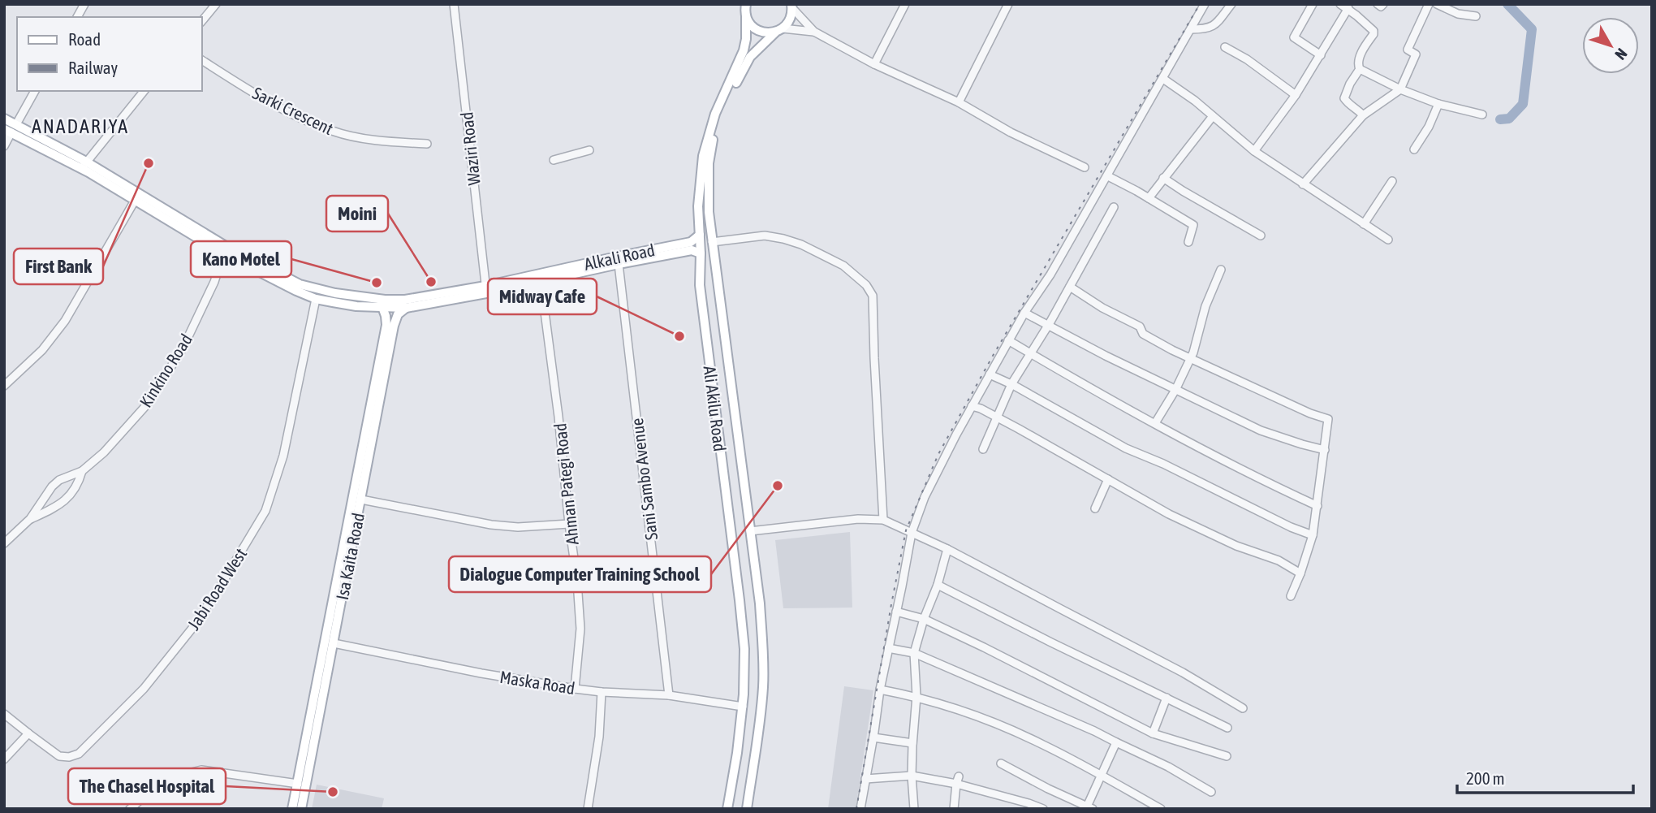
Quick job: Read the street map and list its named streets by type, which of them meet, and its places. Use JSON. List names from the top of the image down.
{
  "streets": {
    "main road": ["Alkali Road", "Ali Akilu Road", "Isa Kaita Road"],
    "street": [
      "Sarki Crescent",
      "Waziri Road",
      "Kinkino Road",
      "Sani Sambo Avenue",
      "Ahman Pategi Road",
      "Jabi Road West",
      "Maska Road"
    ]
  },
  "crossings": [
    ["Waziri Road", "Alkali Road"],
    ["Alkali Road", "Kinkino Road"],
    ["Alkali Road", "Ali Akilu Road"],
    ["Alkali Road", "Sani Sambo Avenue"],
    ["Alkali Road", "Ahman Pategi Road"],
    ["Alkali Road", "Isa Kaita Road"],
    ["Alkali Road", "Jabi Road West"],
    ["Ali Akilu Road", "Maska Road"],
    ["Sani Sambo Avenue", "Maska Road"],
    ["Ahman Pategi Road", "Maska Road"],
    ["Isa Kaita Road", "Maska Road"]
  ],
  "districts": ["ANADARIYA"],
  "places": [
    "First Bank",
    "Moini",
    "Kano Motel",
    "Midway Cafe",
    "Dialogue Computer Training School",
    "The Chasel Hospital"
  ],
  "legend": ["Road", "Railway"],
  "scale_bar": "200 m",
  "north": "bottom right"
}
